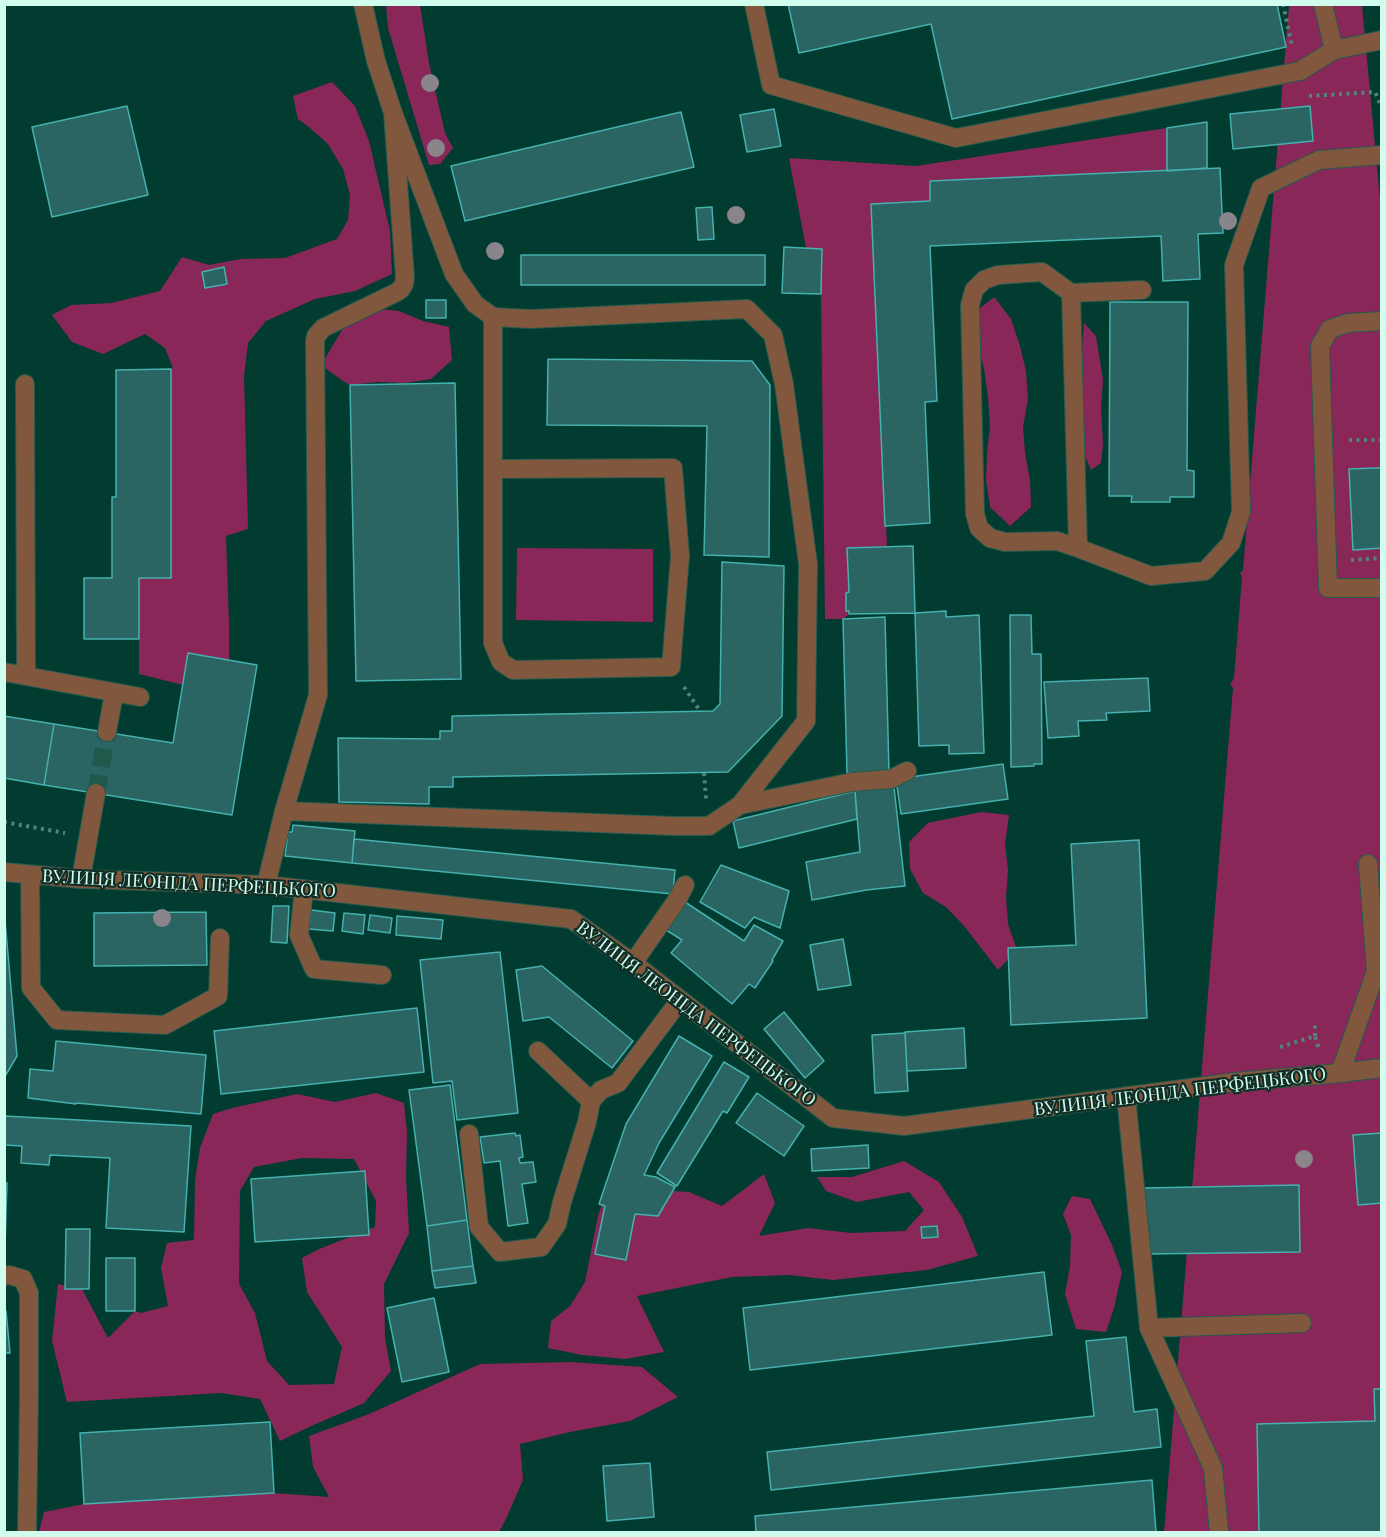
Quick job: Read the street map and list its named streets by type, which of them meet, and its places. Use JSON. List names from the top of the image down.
{
  "streets": {
    "street": ["ВУЛИЦЯ ЛЕОНІДА ПЕРФЕЦЬКОГО"]
  }
}
